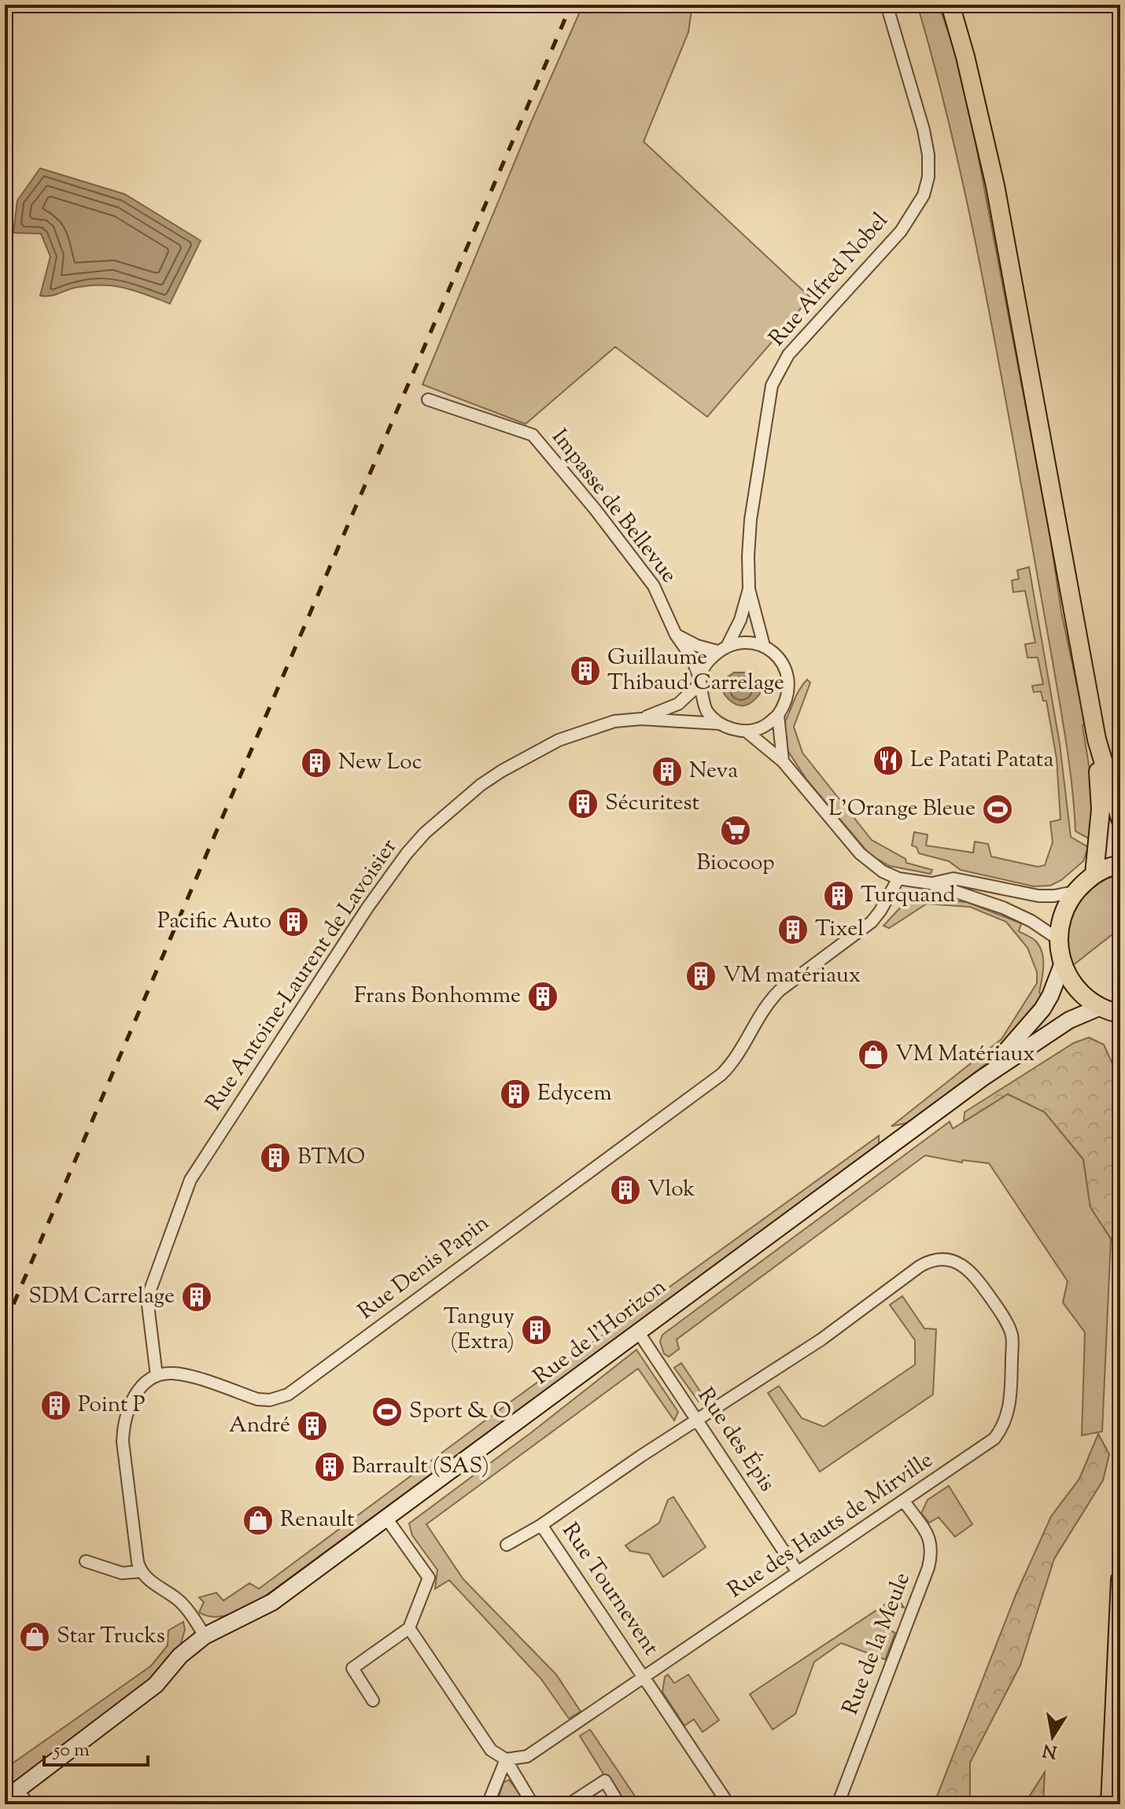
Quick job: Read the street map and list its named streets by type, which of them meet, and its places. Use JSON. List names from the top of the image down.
{
  "streets": {
    "main road": ["Rue de l'Horizon"],
    "street": [
      "Rue Alfred Nobel",
      "Impasse de Bellevue",
      "Rue Antoine-Laurent de Lavoisier",
      "Rue Denis Papin",
      "Rue des Épis",
      "Rue des Hauts de Mirville",
      "Rue Tournevent",
      "Rue de la Meule"
    ]
  },
  "crossings": [
    ["Impasse de Bellevue", "Rue Antoine-Laurent de Lavoisier"],
    ["Rue Antoine-Laurent de Lavoisier", "Rue Denis Papin"],
    ["Rue de l'Horizon", "Rue des Épis"],
    ["Rue des Épis", "Rue des Hauts de Mirville"],
    ["Rue des Épis", "Rue Tournevent"],
    ["Rue des Hauts de Mirville", "Rue Tournevent"],
    ["Rue des Hauts de Mirville", "Rue de la Meule"]
  ],
  "places": {
    "building": [
      "Guillaume Thibaud Carrelage",
      "New Loc",
      "Neva",
      "Sécuritest",
      "Turquand",
      "Pacific Auto",
      "Tixel",
      "VM matériaux",
      "Frans Bonhomme",
      "Edycem",
      "BTMO",
      "Vlok",
      "SDM Carrelage",
      "Tanguy (Extra)",
      "Point P",
      "André",
      "Barrault (SAS)"
    ],
    "restaurant": ["Le Patati Patata"],
    "sports": ["L'Orange Bleue", "Sport & O"],
    "supermarket": ["Biocoop"],
    "shop": ["VM Matériaux", "Renault", "Star Trucks"]
  },
  "scale_bar": "50 m",
  "north": "bottom"
}
